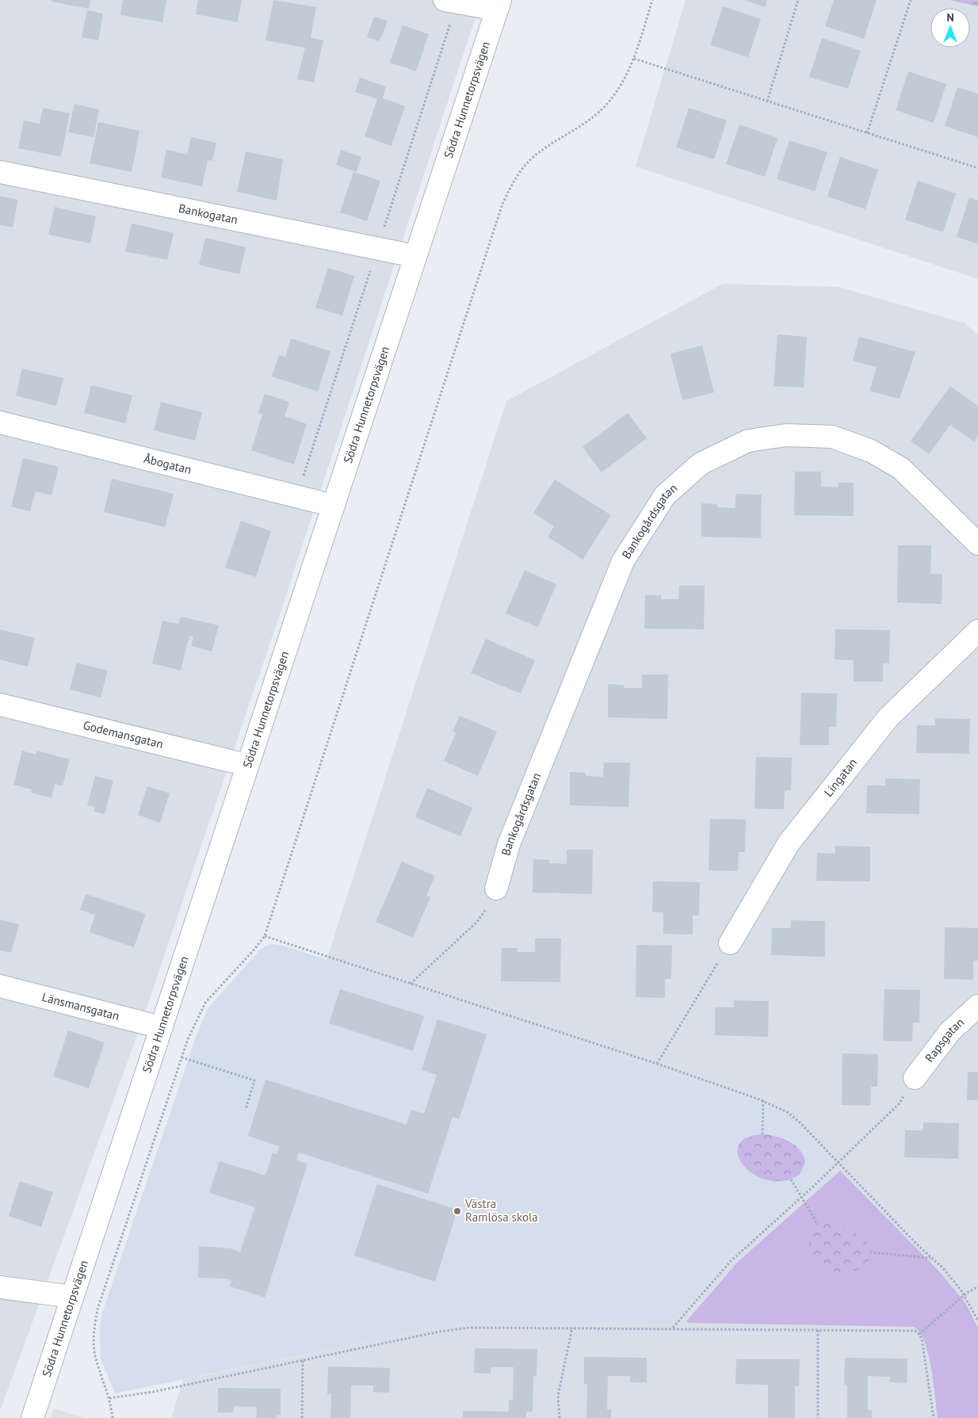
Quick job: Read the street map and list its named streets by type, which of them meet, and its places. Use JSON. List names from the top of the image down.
{
  "streets": {
    "street": [
      "Södra Hunnetorpsvägen",
      "Bankogatan",
      "Åbogatan",
      "Bankogårdsgatan",
      "Godemansgatan",
      "Lingatan",
      "Länsmansgatan",
      "Rapsgatan"
    ]
  },
  "crossings": [
    ["Södra Hunnetorpsvägen", "Bankogatan"],
    ["Södra Hunnetorpsvägen", "Åbogatan"],
    ["Södra Hunnetorpsvägen", "Godemansgatan"],
    ["Södra Hunnetorpsvägen", "Länsmansgatan"]
  ],
  "places": ["Västra Ramlösa skola"],
  "north": "top"
}
